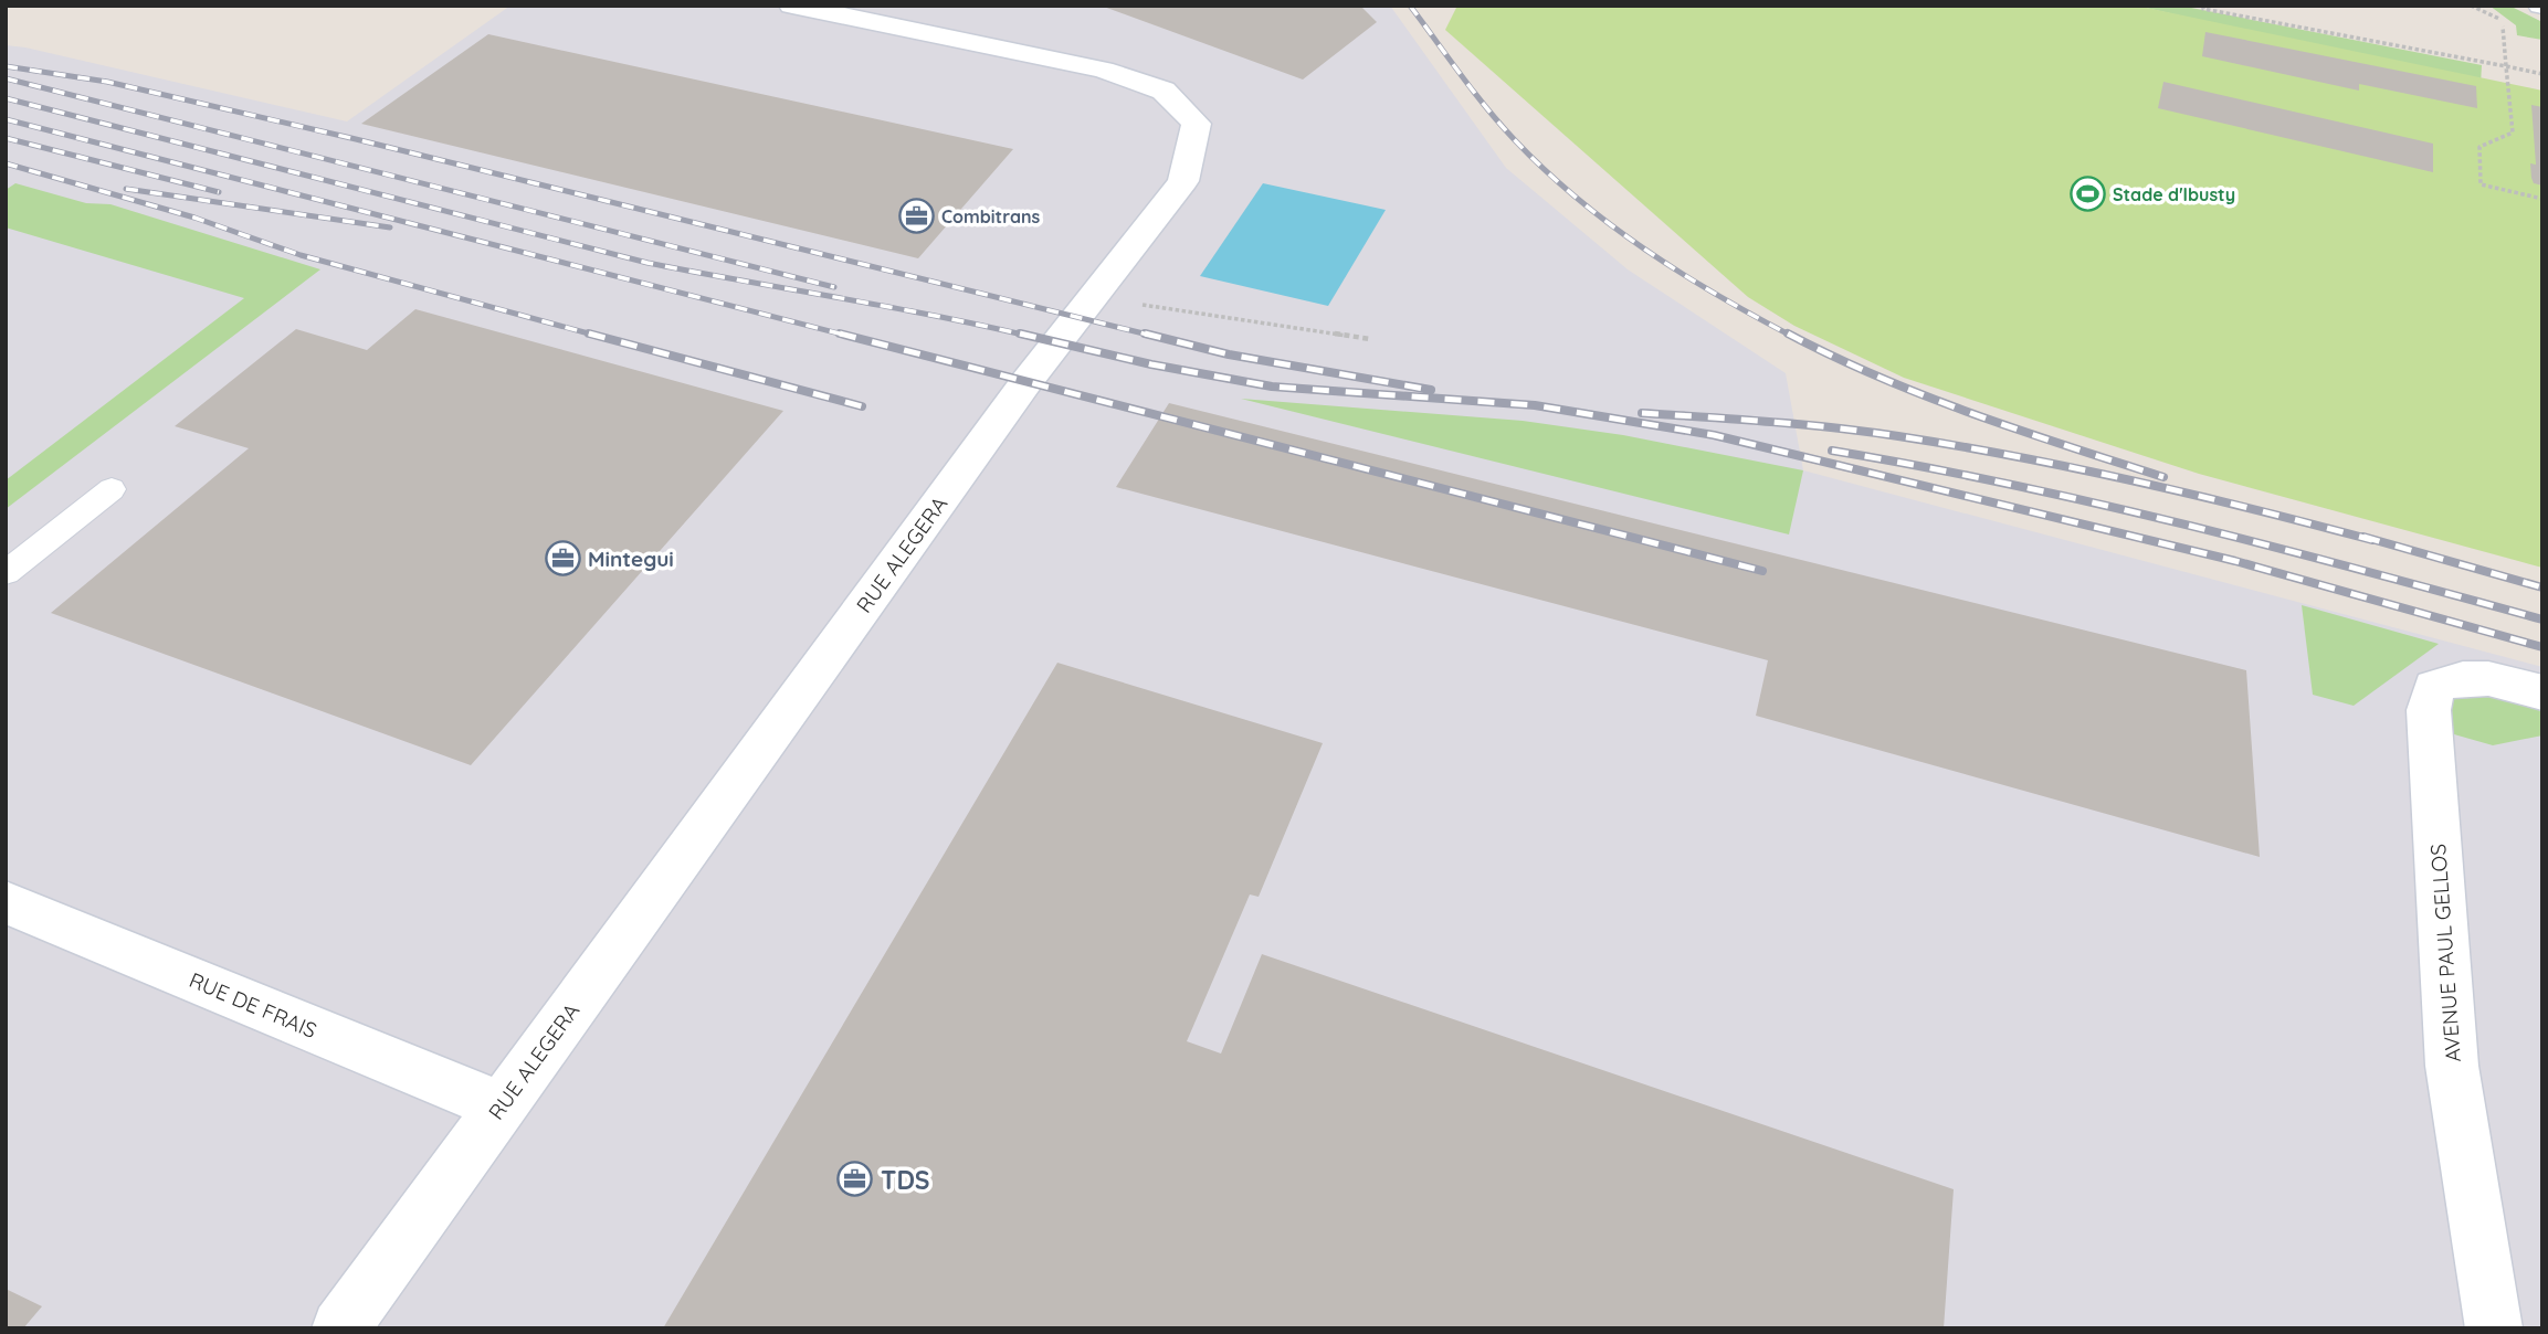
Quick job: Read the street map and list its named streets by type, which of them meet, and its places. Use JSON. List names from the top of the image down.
{
  "streets": {
    "street": ["RUE ALEGERA", "AVENUE PAUL GELLOS", "RUE DE FRAIS"]
  },
  "crossings": [
    ["RUE ALEGERA", "RUE DE FRAIS"]
  ],
  "places": {
    "sports": ["Stade d'Ibusty"],
    "office": ["Combitrans", "Mintegui", "TDS"]
  }
}
